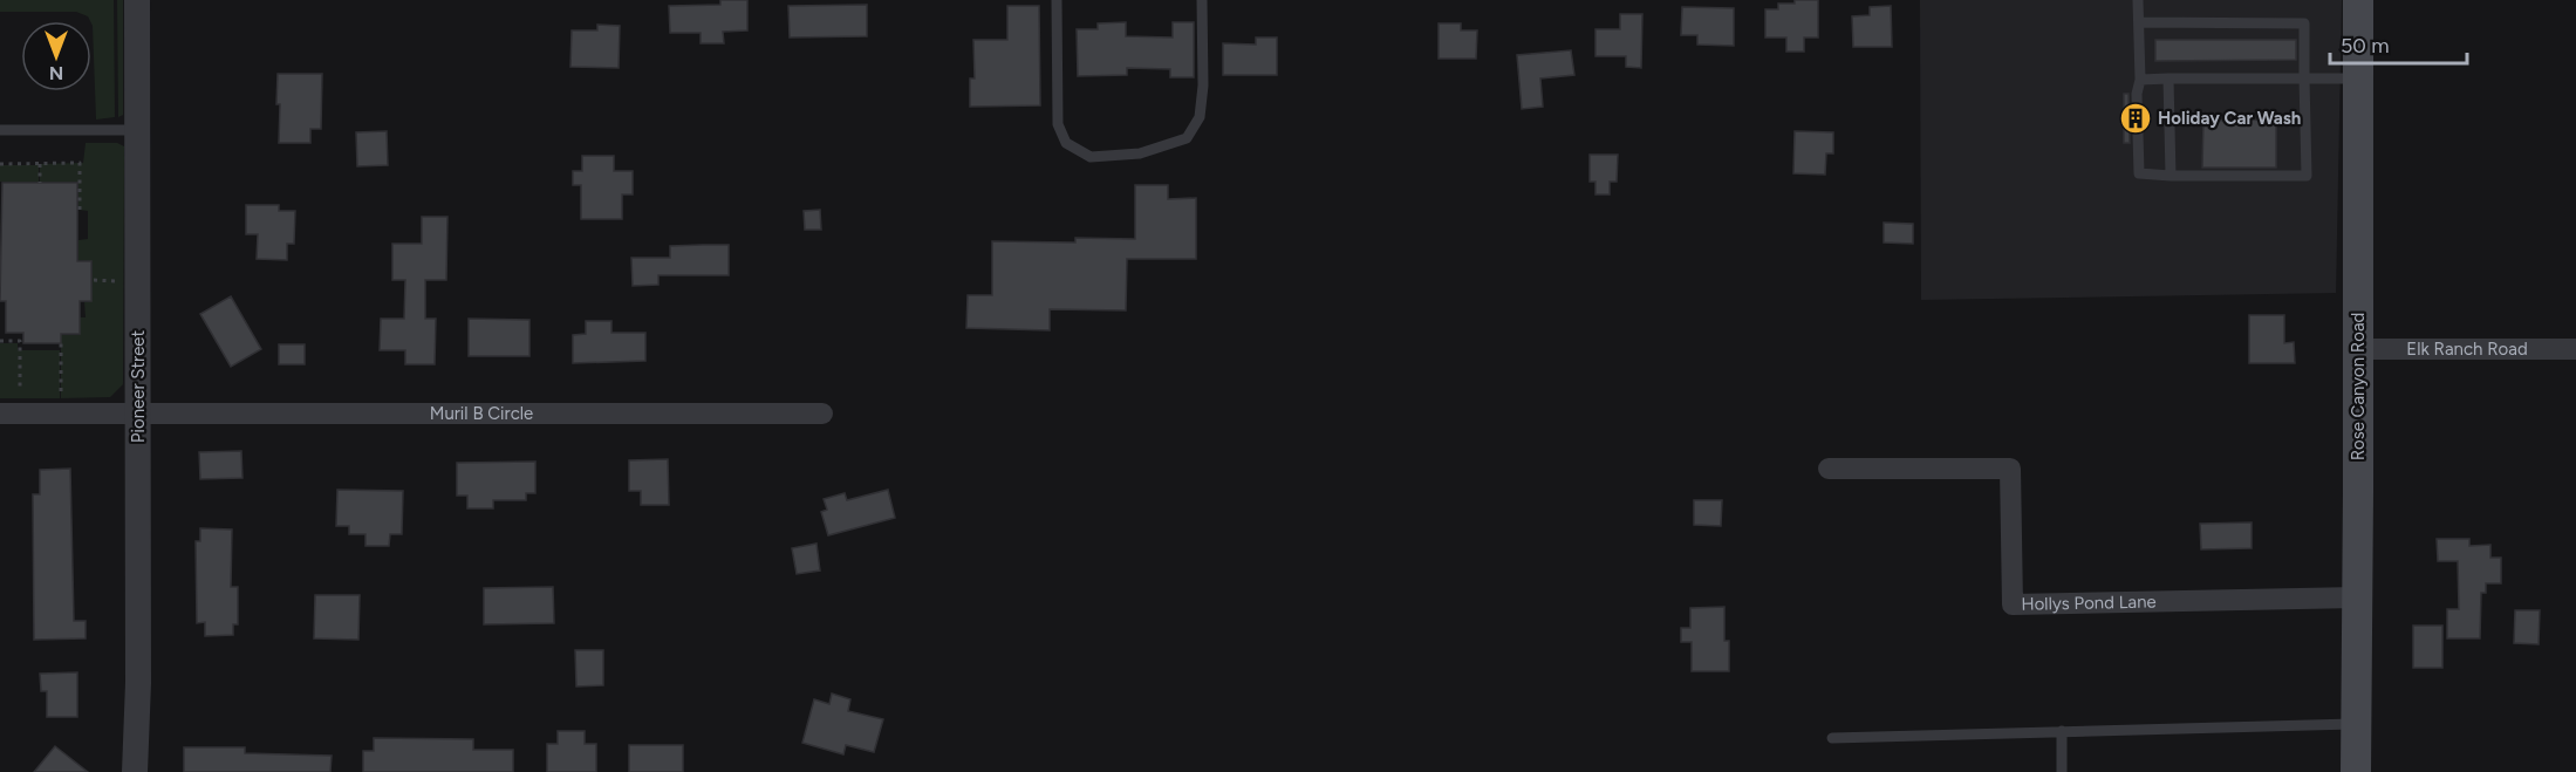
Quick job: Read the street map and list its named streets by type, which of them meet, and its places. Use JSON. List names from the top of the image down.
{
  "streets": {
    "main road": ["Rose Canyon Road"],
    "street": [
      "Elk Ranch Road",
      "Pioneer Street",
      "Muril B Circle",
      "Hollys Pond Lane"
    ]
  },
  "crossings": [
    ["Elk Ranch Road", "Rose Canyon Road"],
    ["Pioneer Street", "Muril B Circle"],
    ["Rose Canyon Road", "Hollys Pond Lane"]
  ],
  "places": {
    "building": ["Holiday Car Wash"]
  },
  "scale_bar": "50 m",
  "north": "bottom"
}
